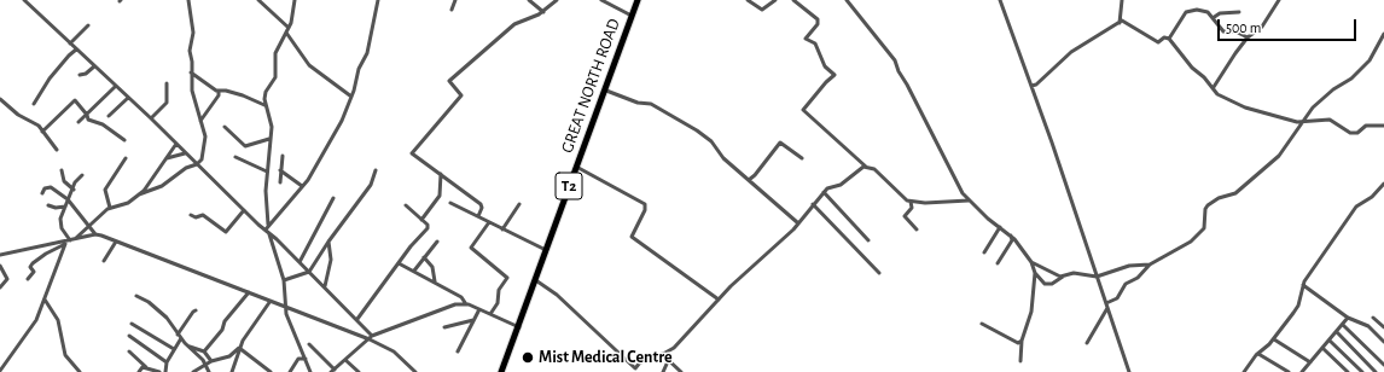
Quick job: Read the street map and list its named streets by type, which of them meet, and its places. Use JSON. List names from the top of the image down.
{
  "streets": {
    "highway": ["GREAT NORTH ROAD", "T2"]
  },
  "places": ["Mist Medical Centre"],
  "scale_bar": "500 m"
}
